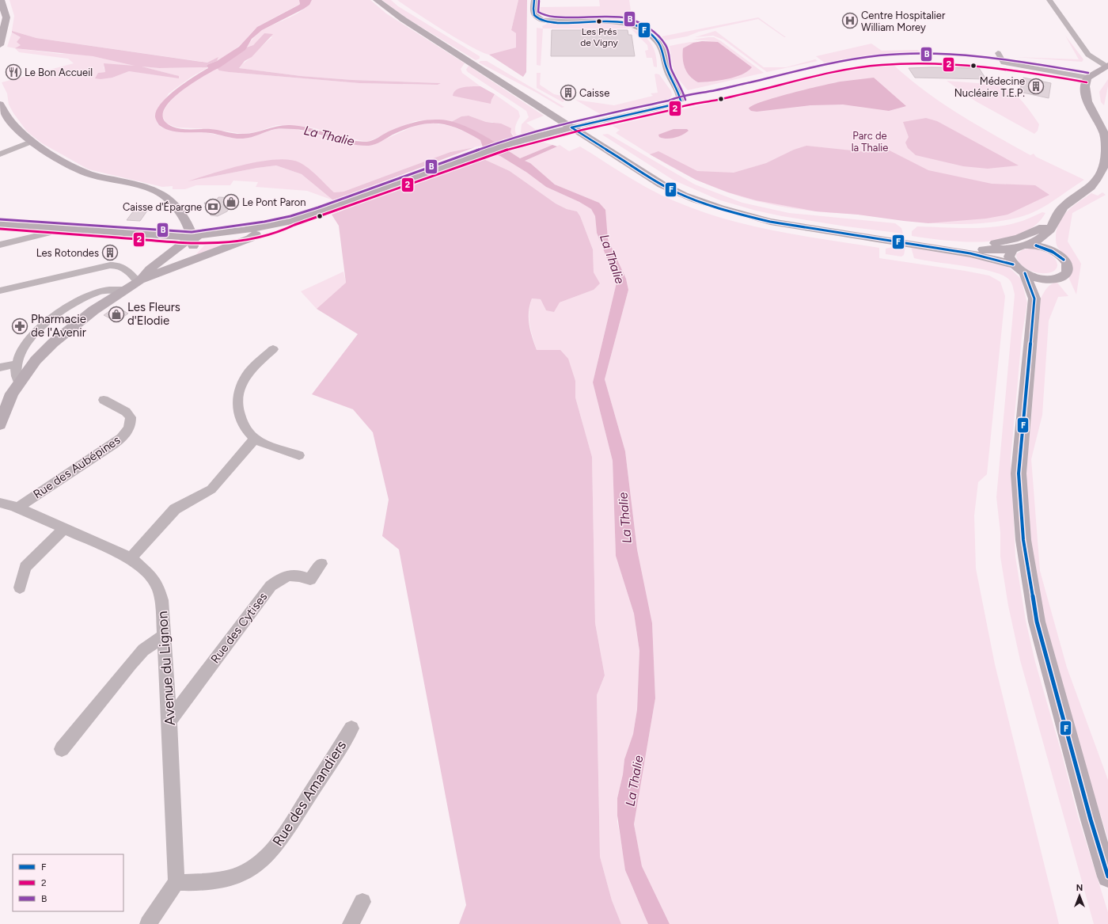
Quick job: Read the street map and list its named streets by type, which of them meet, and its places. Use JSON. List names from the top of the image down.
{
  "streets": {
    "street": [
      "Rue des Aubépines",
      "Rue des Cytises",
      "Avenue du Lignon",
      "Rue des Amandiers"
    ]
  },
  "crossings": [
    ["Rue des Aubépines", "Avenue du Lignon"],
    ["Rue des Cytises", "Avenue du Lignon"],
    ["Avenue du Lignon", "Rue des Amandiers"]
  ],
  "water": ["La Thalie"],
  "parks": ["Parc de la Thalie"],
  "places": {
    "hospital": ["Centre Hospitalier William Morey"],
    "other": ["Les Prés de Vigny"],
    "restaurant": ["Le Bon Accueil"],
    "building": ["Médecine Nucléaire T.E.P.", "Caisse", "Les Rotondes"],
    "shop": ["Le Pont Paron", "Les Fleurs d'Elodie"],
    "bank": ["Caisse d'Épargne"],
    "pharmacy": ["Pharmacie de l'Avenir"]
  },
  "lines": ["transit line F", "transit line B", "transit line 2"],
  "legend": ["F", "2", "B"],
  "north": "top"
}
